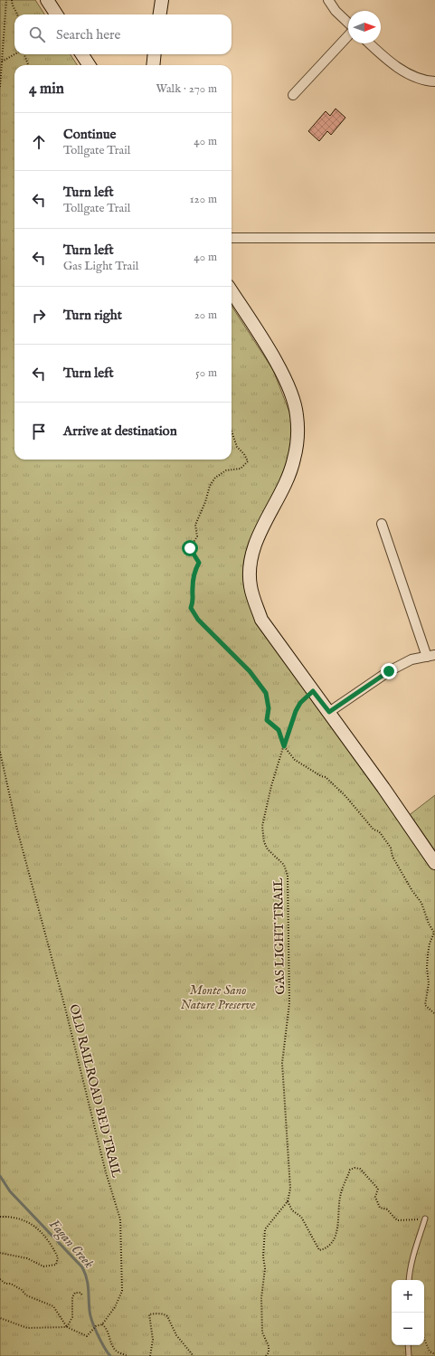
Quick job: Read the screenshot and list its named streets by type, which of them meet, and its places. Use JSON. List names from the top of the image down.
{
  "streets": {
    "path": ["GAS LIGHT TRAIL", "OLD RAILROAD BED TRAIL"]
  },
  "water": ["Fagan Creek"],
  "parks": ["Monte Sano Nature Preserve"],
  "north": "right",
  "page": {
    "search": "Search here",
    "heading": ["4 min", "Walk · 270 m"],
    "list": [
      ["Continue", "Tollgate Trail", "40 m"],
      ["Turn left", "Tollgate Trail", "120 m"],
      ["Turn left", "Gas Light Trail", "40 m"],
      ["Turn right", "20 m"],
      ["Turn left", "50 m"],
      "Arrive at destination"
    ],
    "map_buttons": ["+", "−"]
  }
}
